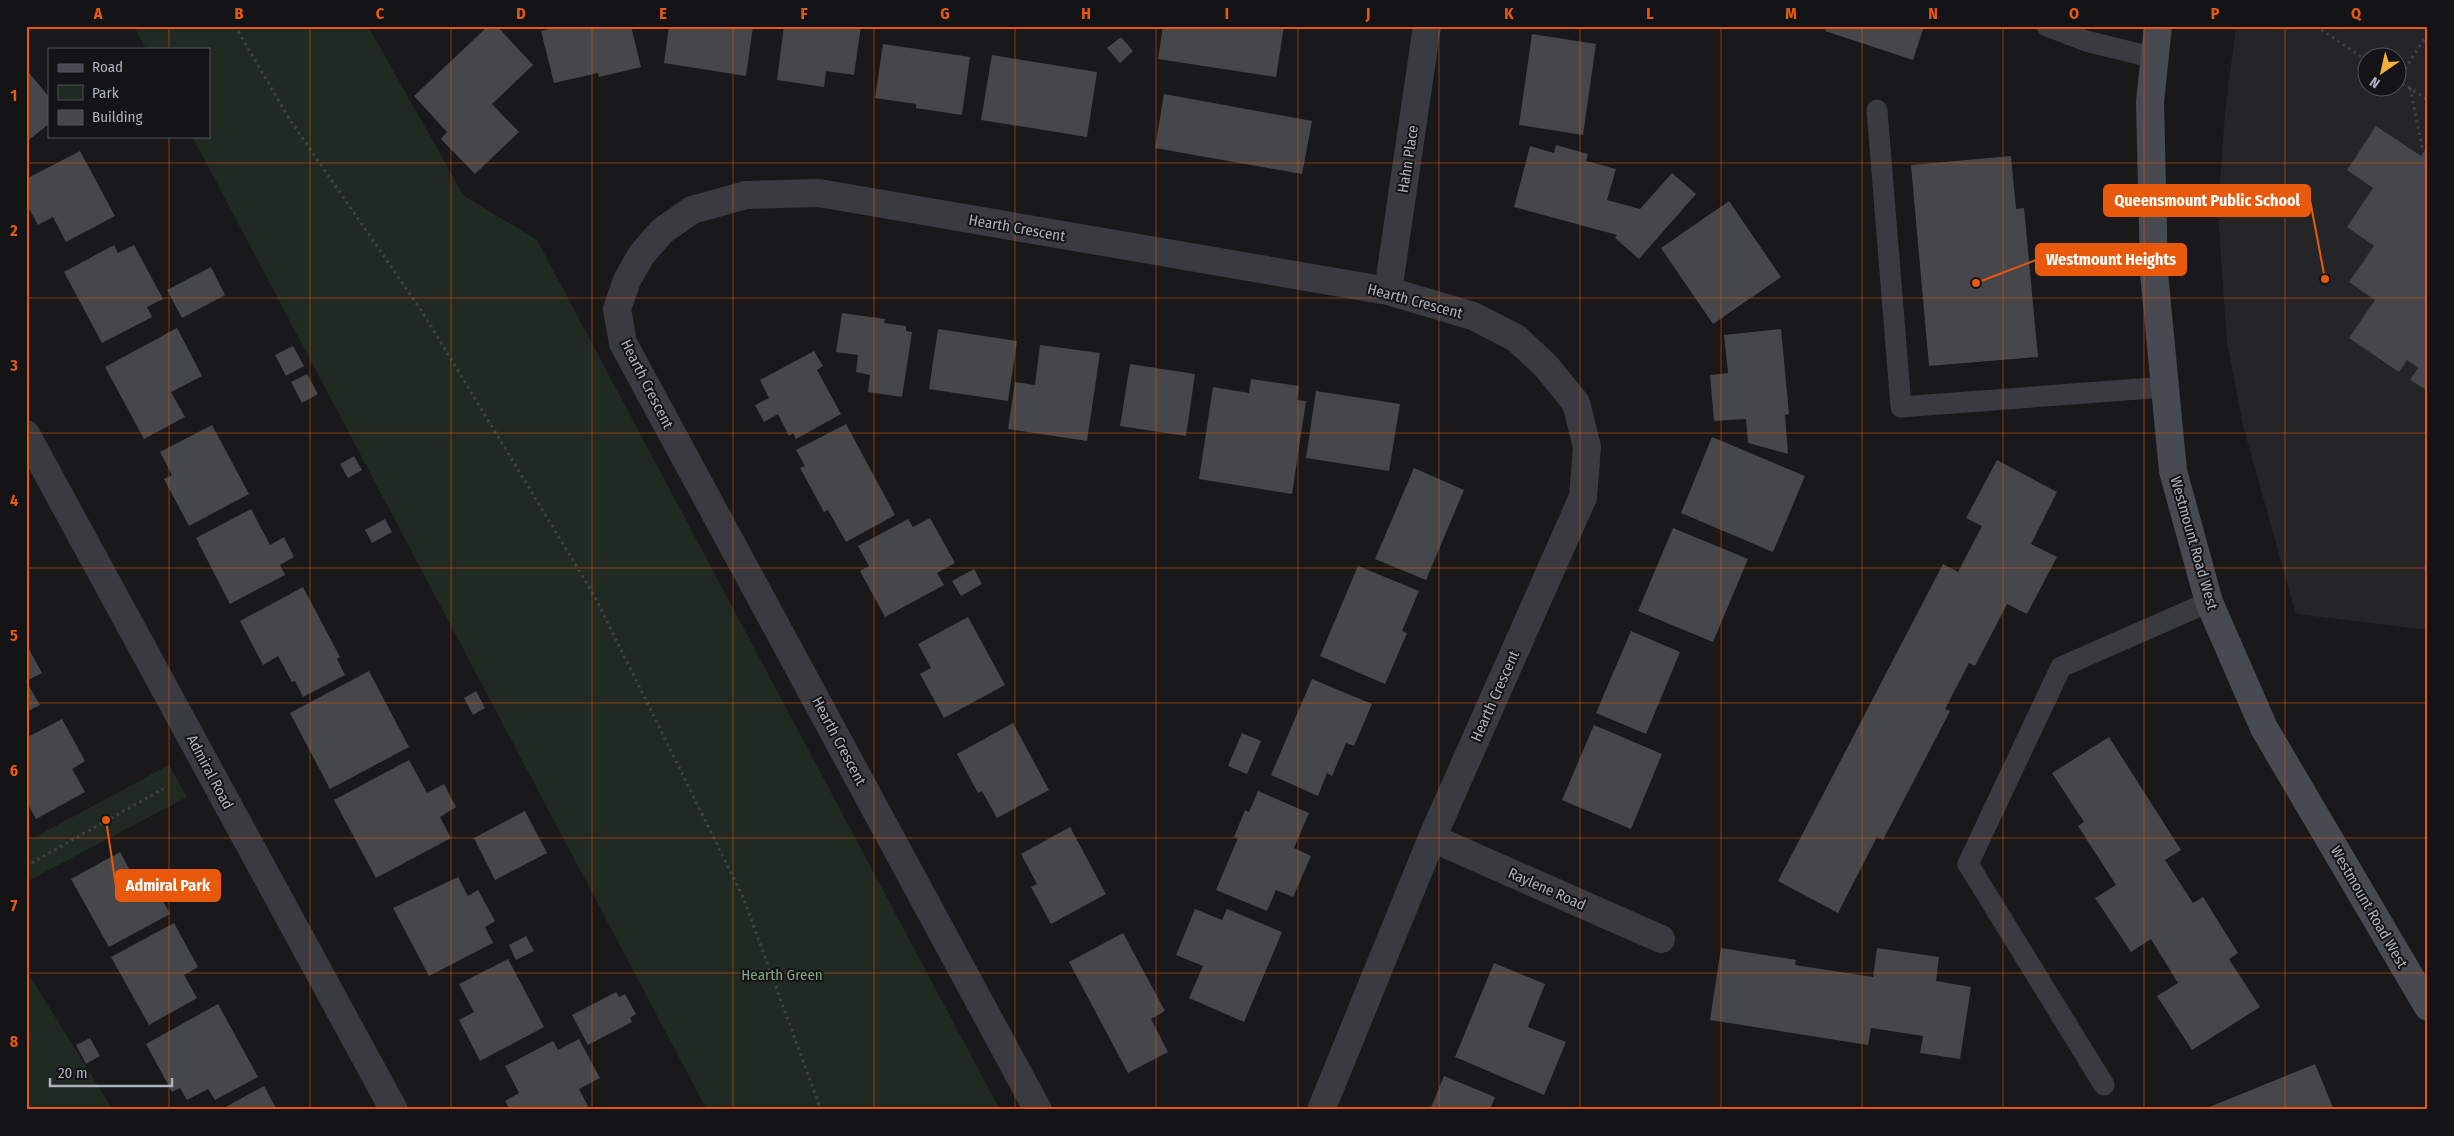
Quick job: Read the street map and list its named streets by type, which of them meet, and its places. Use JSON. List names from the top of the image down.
{
  "streets": {
    "main road": ["Westmount Road West"],
    "street": [
      "Hahn Place",
      "Hearth Crescent",
      "Admiral Road",
      "Raylene Road"
    ]
  },
  "crossings": [
    ["Hahn Place", "Hearth Crescent"],
    ["Hearth Crescent", "Raylene Road"]
  ],
  "parks": ["Hearth Green"],
  "places": ["Queensmount Public School", "Westmount Heights", "Admiral Park"],
  "legend": ["Road", "Park", "Building"],
  "scale_bar": "20 m",
  "north": "bottom left",
  "grid": {
    "columns": [
      "A",
      "B",
      "C",
      "D",
      "E",
      "F",
      "G",
      "H",
      "I",
      "J",
      "K",
      "L",
      "M",
      "N",
      "O",
      "P",
      "Q"
    ],
    "rows": [
      "1",
      "2",
      "3",
      "4",
      "5",
      "6",
      "7",
      "8"
    ]
  }
}
